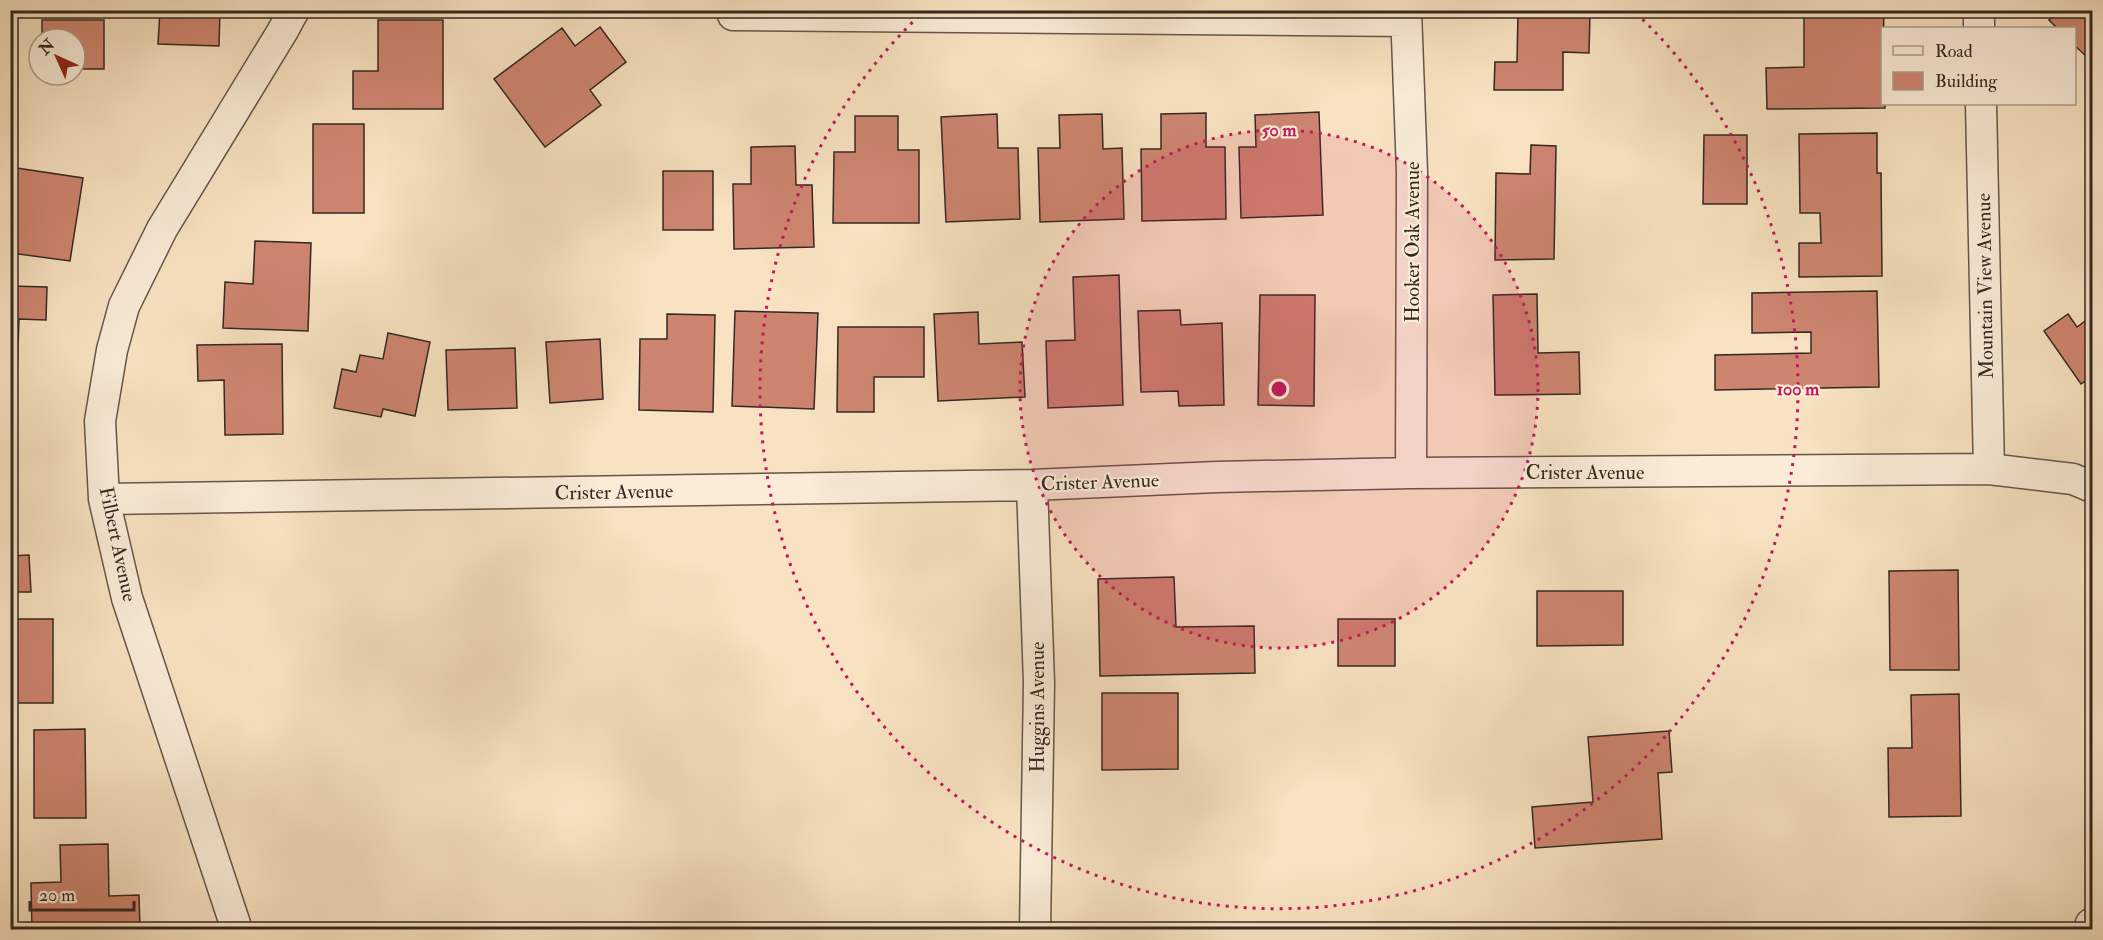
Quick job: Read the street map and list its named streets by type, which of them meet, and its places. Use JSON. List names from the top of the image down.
{
  "streets": {
    "street": [
      "Hooker Oak Avenue",
      "Mountain View Avenue",
      "Crister Avenue",
      "Filbert Avenue",
      "Huggins Avenue"
    ]
  },
  "crossings": [
    ["Hooker Oak Avenue", "Crister Avenue"],
    ["Mountain View Avenue", "Crister Avenue"],
    ["Crister Avenue", "Filbert Avenue"],
    ["Crister Avenue", "Huggins Avenue"]
  ],
  "legend": ["Road", "Building"],
  "scale_bar": "20 m",
  "north": "top left",
  "rings": ["50 m", "100 m"]
}
